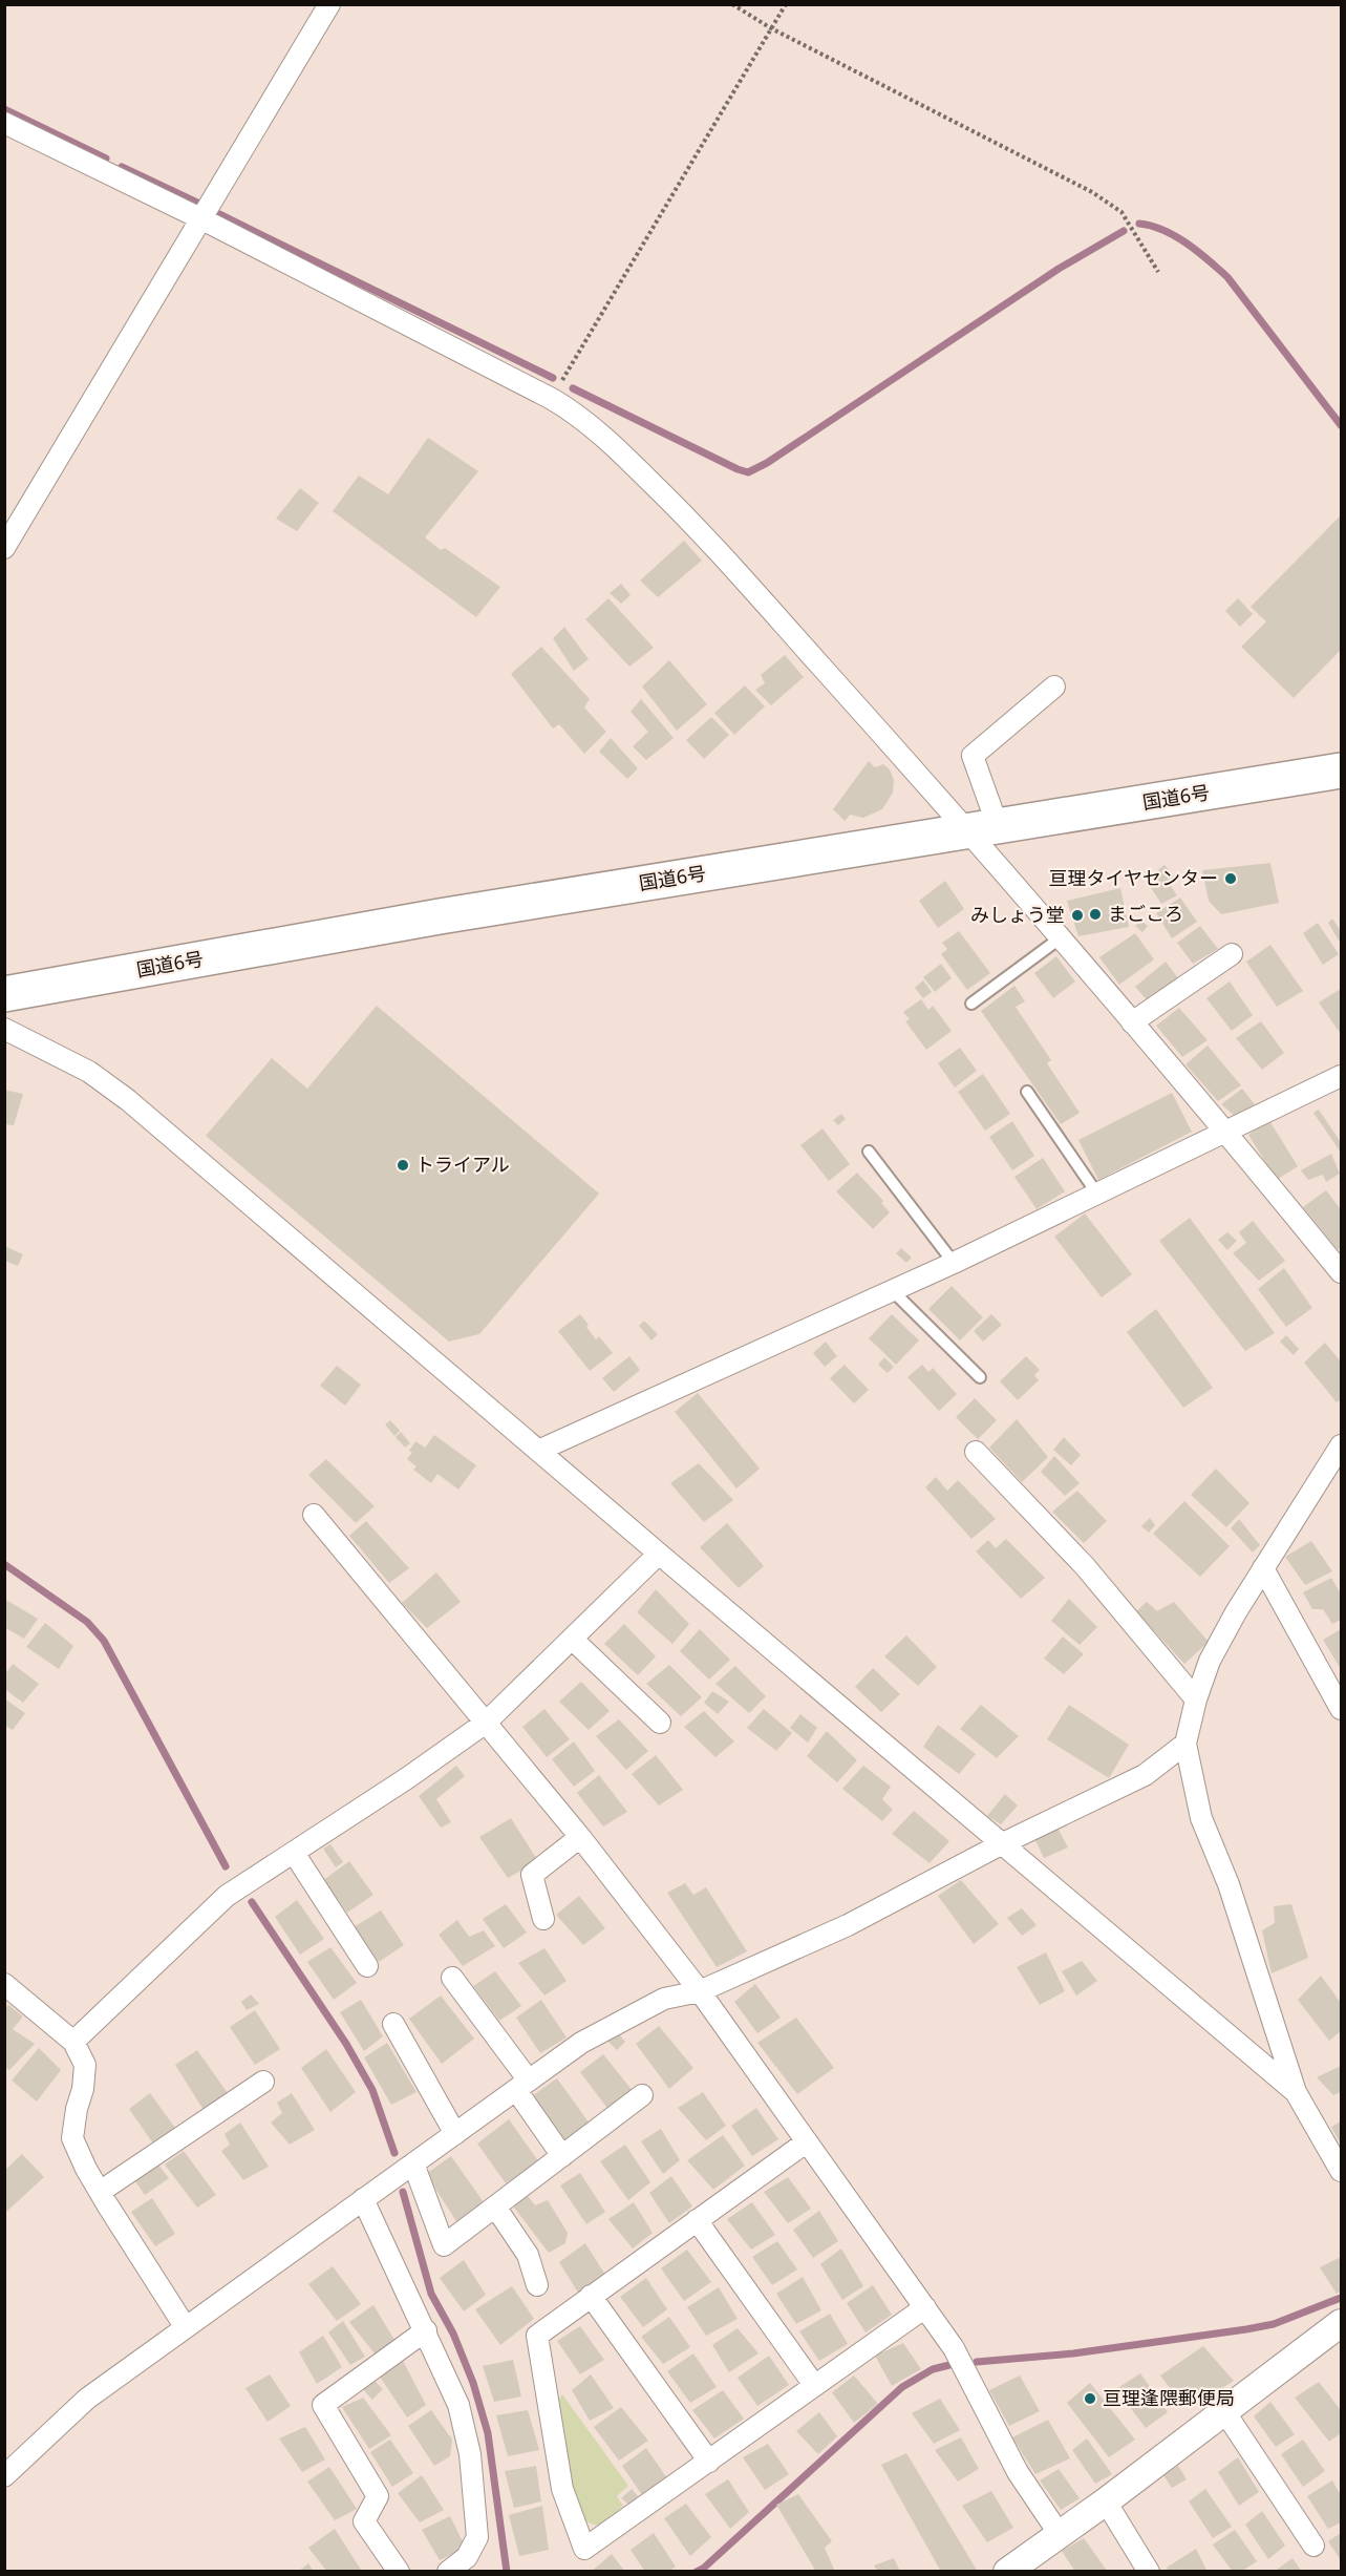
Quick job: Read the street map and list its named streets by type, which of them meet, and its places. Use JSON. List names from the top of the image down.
{
  "streets": {
    "highway": ["国道6号"]
  },
  "places": [
    "亘理タイヤセンター",
    "まごころ",
    "みしょう堂",
    "トライアル",
    "亘理逢隈郵便局"
  ]
}
